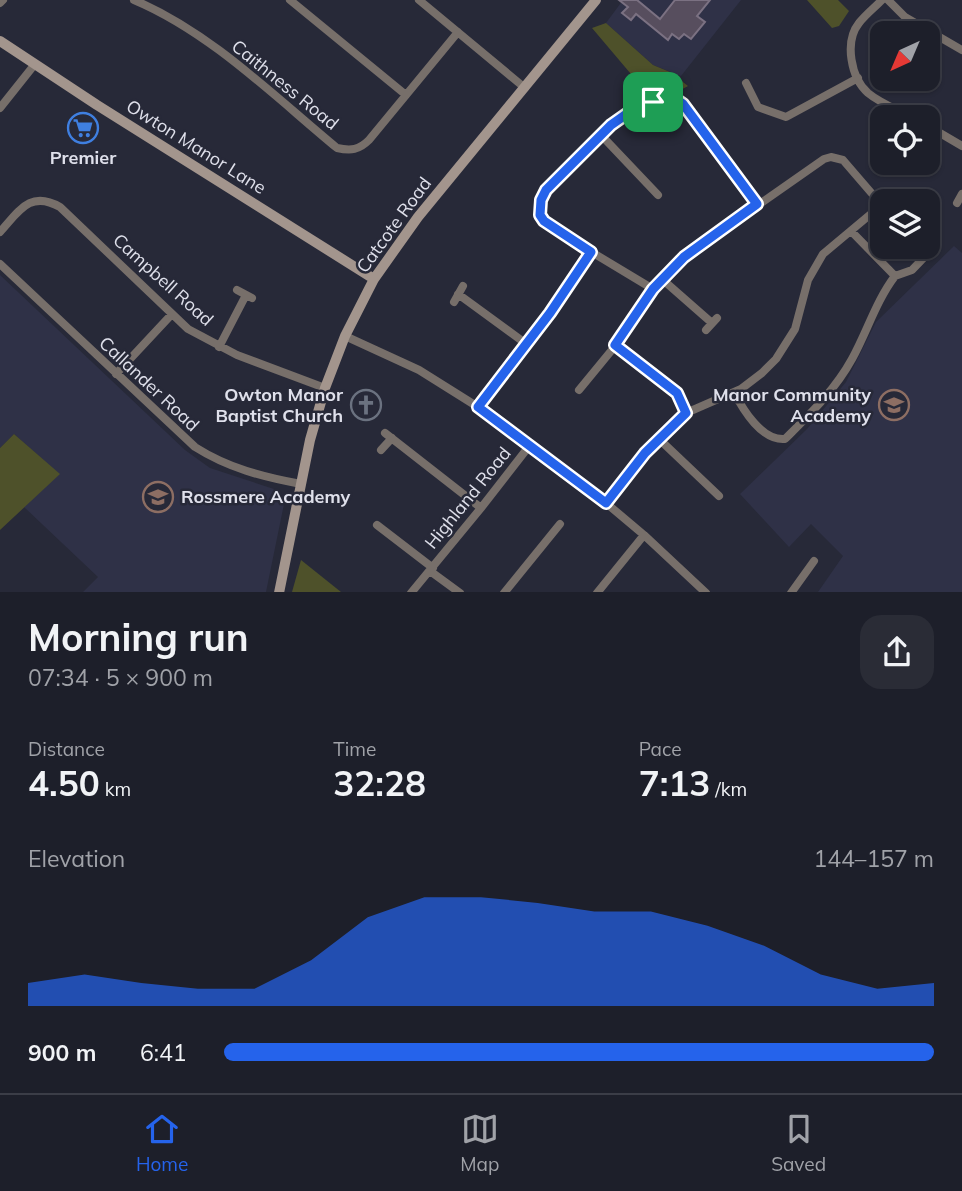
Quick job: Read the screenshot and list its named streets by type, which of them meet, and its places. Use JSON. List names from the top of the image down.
{
  "streets": {
    "street": [
      "Caithness Road",
      "Owton Manor Lane",
      "Catcote Road",
      "Campbell Road",
      "Callander Road",
      "Highland Road"
    ]
  },
  "crossings": [
    ["Owton Manor Lane", "Catcote Road"],
    ["Catcote Road", "Campbell Road"],
    ["Catcote Road", "Callander Road"]
  ],
  "places": {
    "supermarket": ["Premier"],
    "church": ["Owton Manor Baptist Church"],
    "school or university": ["Manor Community Academy", "Rossmere Academy"]
  },
  "north": "bottom left",
  "page": {
    "heading": ["Morning run", "07:34 · 5 × 900 m"],
    "stats": [
      ["Distance", "4.50 km"],
      ["Time", "32:28"],
      ["Pace", "7:13 /km"]
    ],
    "chart": ["Elevation", "144–157 m"],
    "list": [
      {
        "name": "900 m",
        "note": "6:41"
      }
    ],
    "tabs": ["Home", "Map", "Saved"]
  }
}
